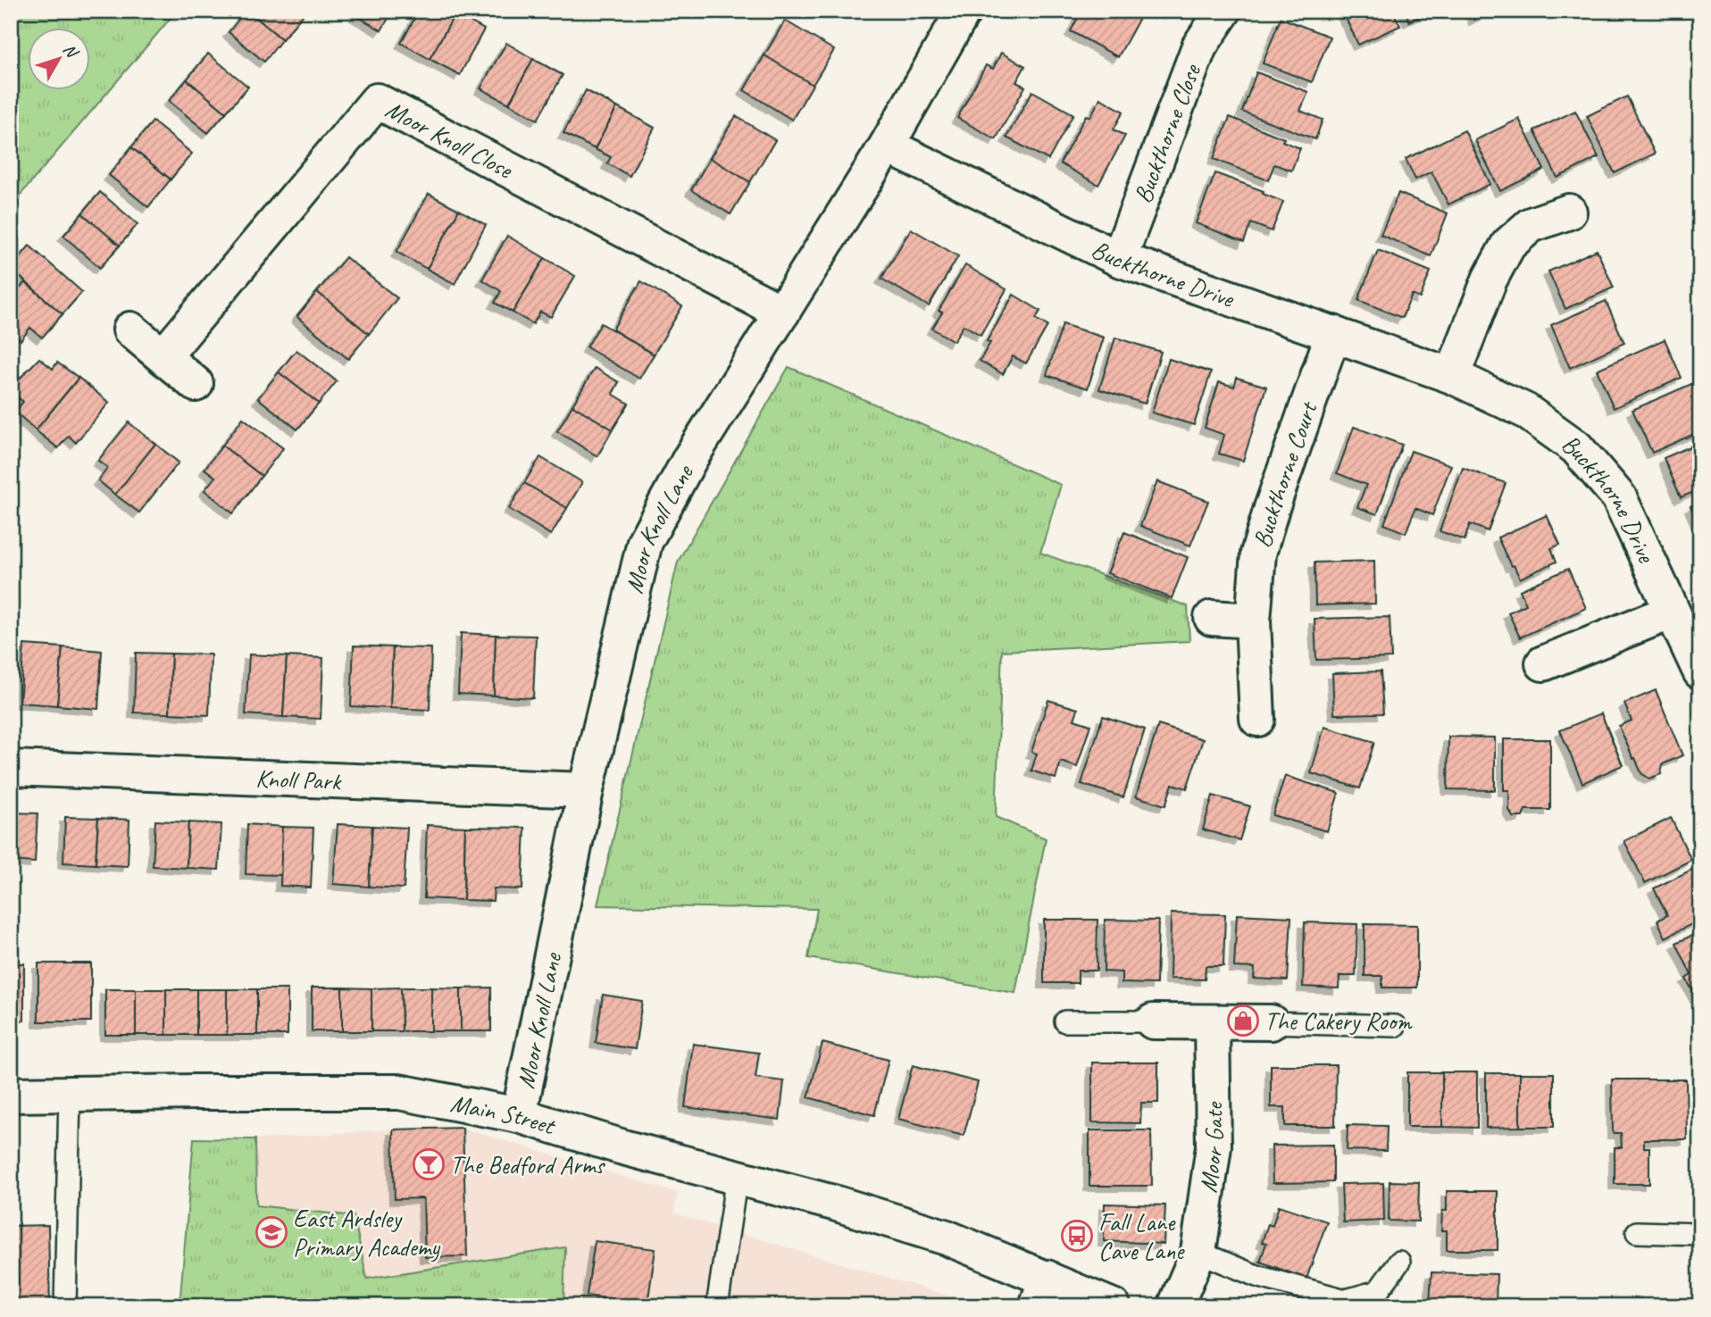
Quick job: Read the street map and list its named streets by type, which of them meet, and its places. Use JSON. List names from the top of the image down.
{
  "streets": {
    "street": [
      "Buckthorne Close",
      "Moor Knoll Close",
      "Buckthorne Drive",
      "Buckthorne Court",
      "Moor Knoll Lane",
      "Knoll Park",
      "Main Street",
      "Moor Gate"
    ]
  },
  "crossings": [
    ["Buckthorne Close", "Buckthorne Drive"],
    ["Moor Knoll Close", "Moor Knoll Lane"],
    ["Buckthorne Drive", "Buckthorne Court"],
    ["Buckthorne Drive", "Moor Knoll Lane"],
    ["Moor Knoll Lane", "Knoll Park"],
    ["Moor Knoll Lane", "Main Street"]
  ],
  "places": {
    "shop": ["The Cakery Room"],
    "bar": ["The Bedford Arms"],
    "school or university": ["East Ardsley Primary Academy"],
    "bus stop": ["Fall Lane Cave Lane"]
  },
  "north": "top right"
}
